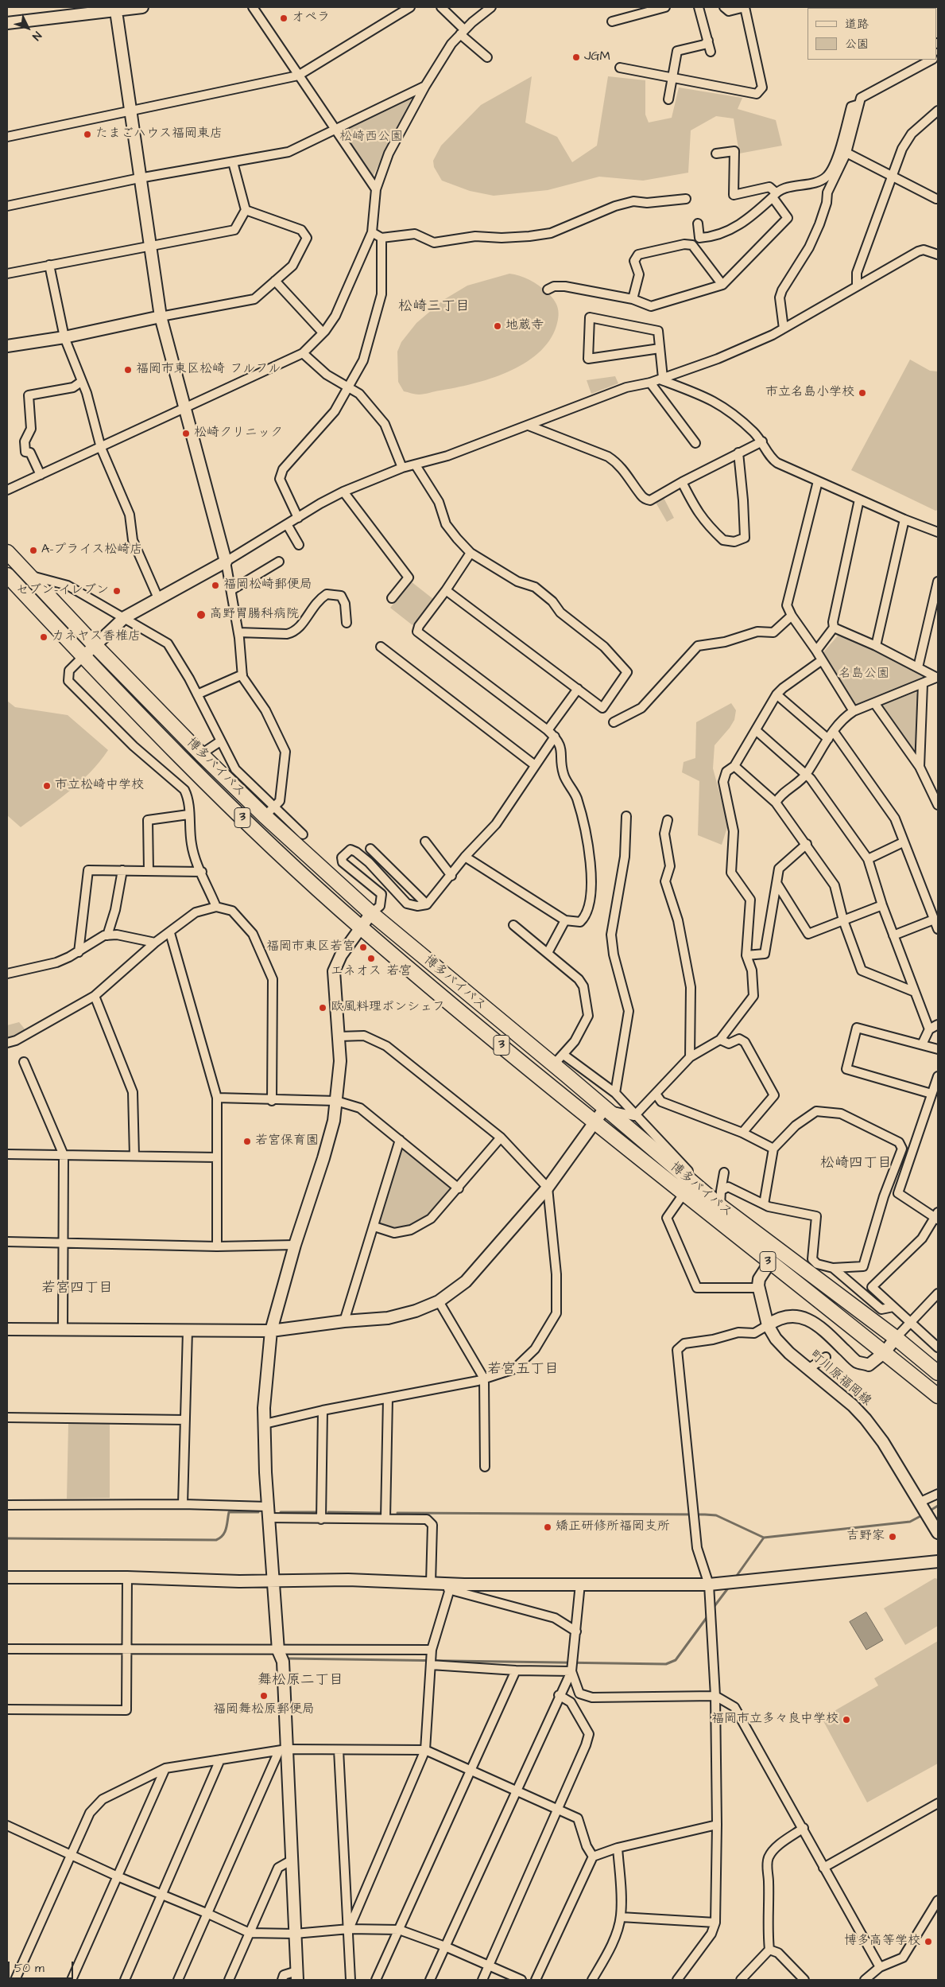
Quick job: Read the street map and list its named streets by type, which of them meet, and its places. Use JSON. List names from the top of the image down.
{
  "streets": {
    "highway": ["博多バイパス", "3"],
    "street": ["町川原福岡線"]
  },
  "districts": [
    "松崎三丁目",
    "松崎四丁目",
    "若宮四丁目",
    "若宮五丁目",
    "舞松原二丁目"
  ],
  "parks": ["松崎西公園", "名島公園"],
  "places": [
    "オペラ",
    "JGM",
    "たまごハウス福岡東店",
    "地蔵寺",
    "福岡市東区松崎 フルフル",
    "市立名島小学校",
    "松崎クリニック",
    "A-プライス松崎店",
    "福岡松崎郵便局",
    "セブン-イレブン",
    "高野胃腸科病院",
    "カネヤス香椎店",
    "市立松崎中学校",
    "福岡市東区若宮",
    "エネオス 若宮",
    "欧風料理ポンシェフ",
    "若宮保育園",
    "矯正研修所福岡支所",
    "吉野家",
    "福岡舞松原郵便局",
    "福岡市立多々良中学校",
    "博多高等学校"
  ],
  "legend": ["道路", "公園"],
  "scale_bar": "50 m",
  "north": "bottom right"
}
